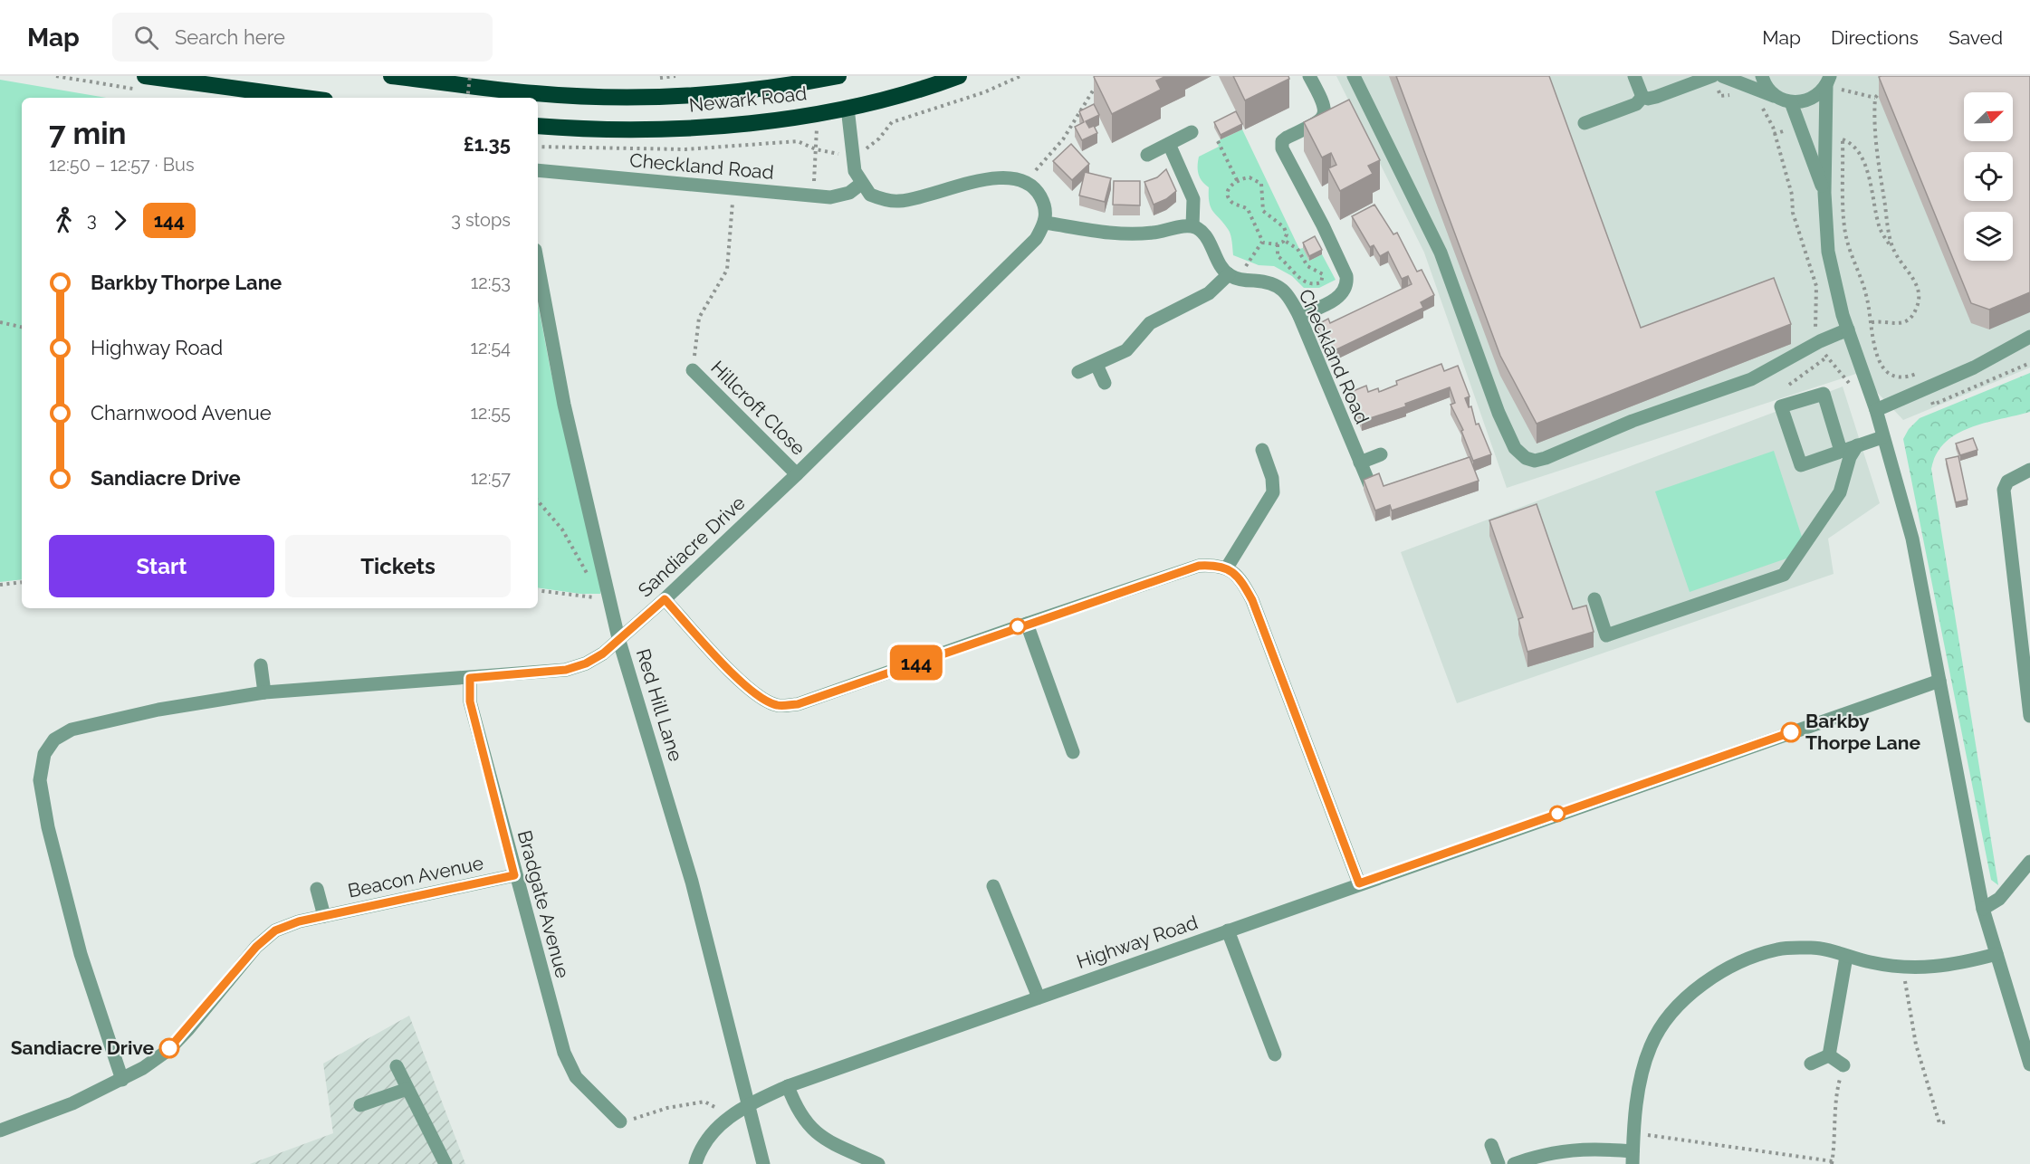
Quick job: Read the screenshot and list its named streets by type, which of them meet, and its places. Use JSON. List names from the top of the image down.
{
  "streets": {
    "highway": ["Newark Road"],
    "street": [
      "Checkland Road",
      "Hillcroft Close",
      "Sandiacre Drive",
      "Red Hill Lane",
      "Beacon Avenue",
      "Bradgate Avenue",
      "Highway Road"
    ]
  },
  "crossings": [
    ["Hillcroft Close", "Sandiacre Drive"],
    ["Sandiacre Drive", "Red Hill Lane"],
    ["Sandiacre Drive", "Beacon Avenue"],
    ["Sandiacre Drive", "Bradgate Avenue"],
    ["Red Hill Lane", "Highway Road"],
    ["Beacon Avenue", "Bradgate Avenue"]
  ],
  "places": ["Barkby Thorpe Lane", "Sandiacre Drive"],
  "lines": ["bus line 144"],
  "north": "top right",
  "page": {
    "header": "Map",
    "search": "Search here",
    "nav": ["Map", "Directions", "Saved"],
    "on_map": "144",
    "heading": ["7 min", "12:50 – 12:57 · Bus", "£1.35"],
    "legs": ["3", "144", "3 stops"],
    "list": [
      {
        "name": "Barkby Thorpe Lane",
        "value": "12:53"
      },
      {
        "name": "Highway Road",
        "value": "12:54"
      },
      {
        "name": "Charnwood Avenue",
        "value": "12:55"
      },
      {
        "name": "Sandiacre Drive",
        "value": "12:57"
      }
    ],
    "buttons": ["Start", "Tickets"]
  }
}
